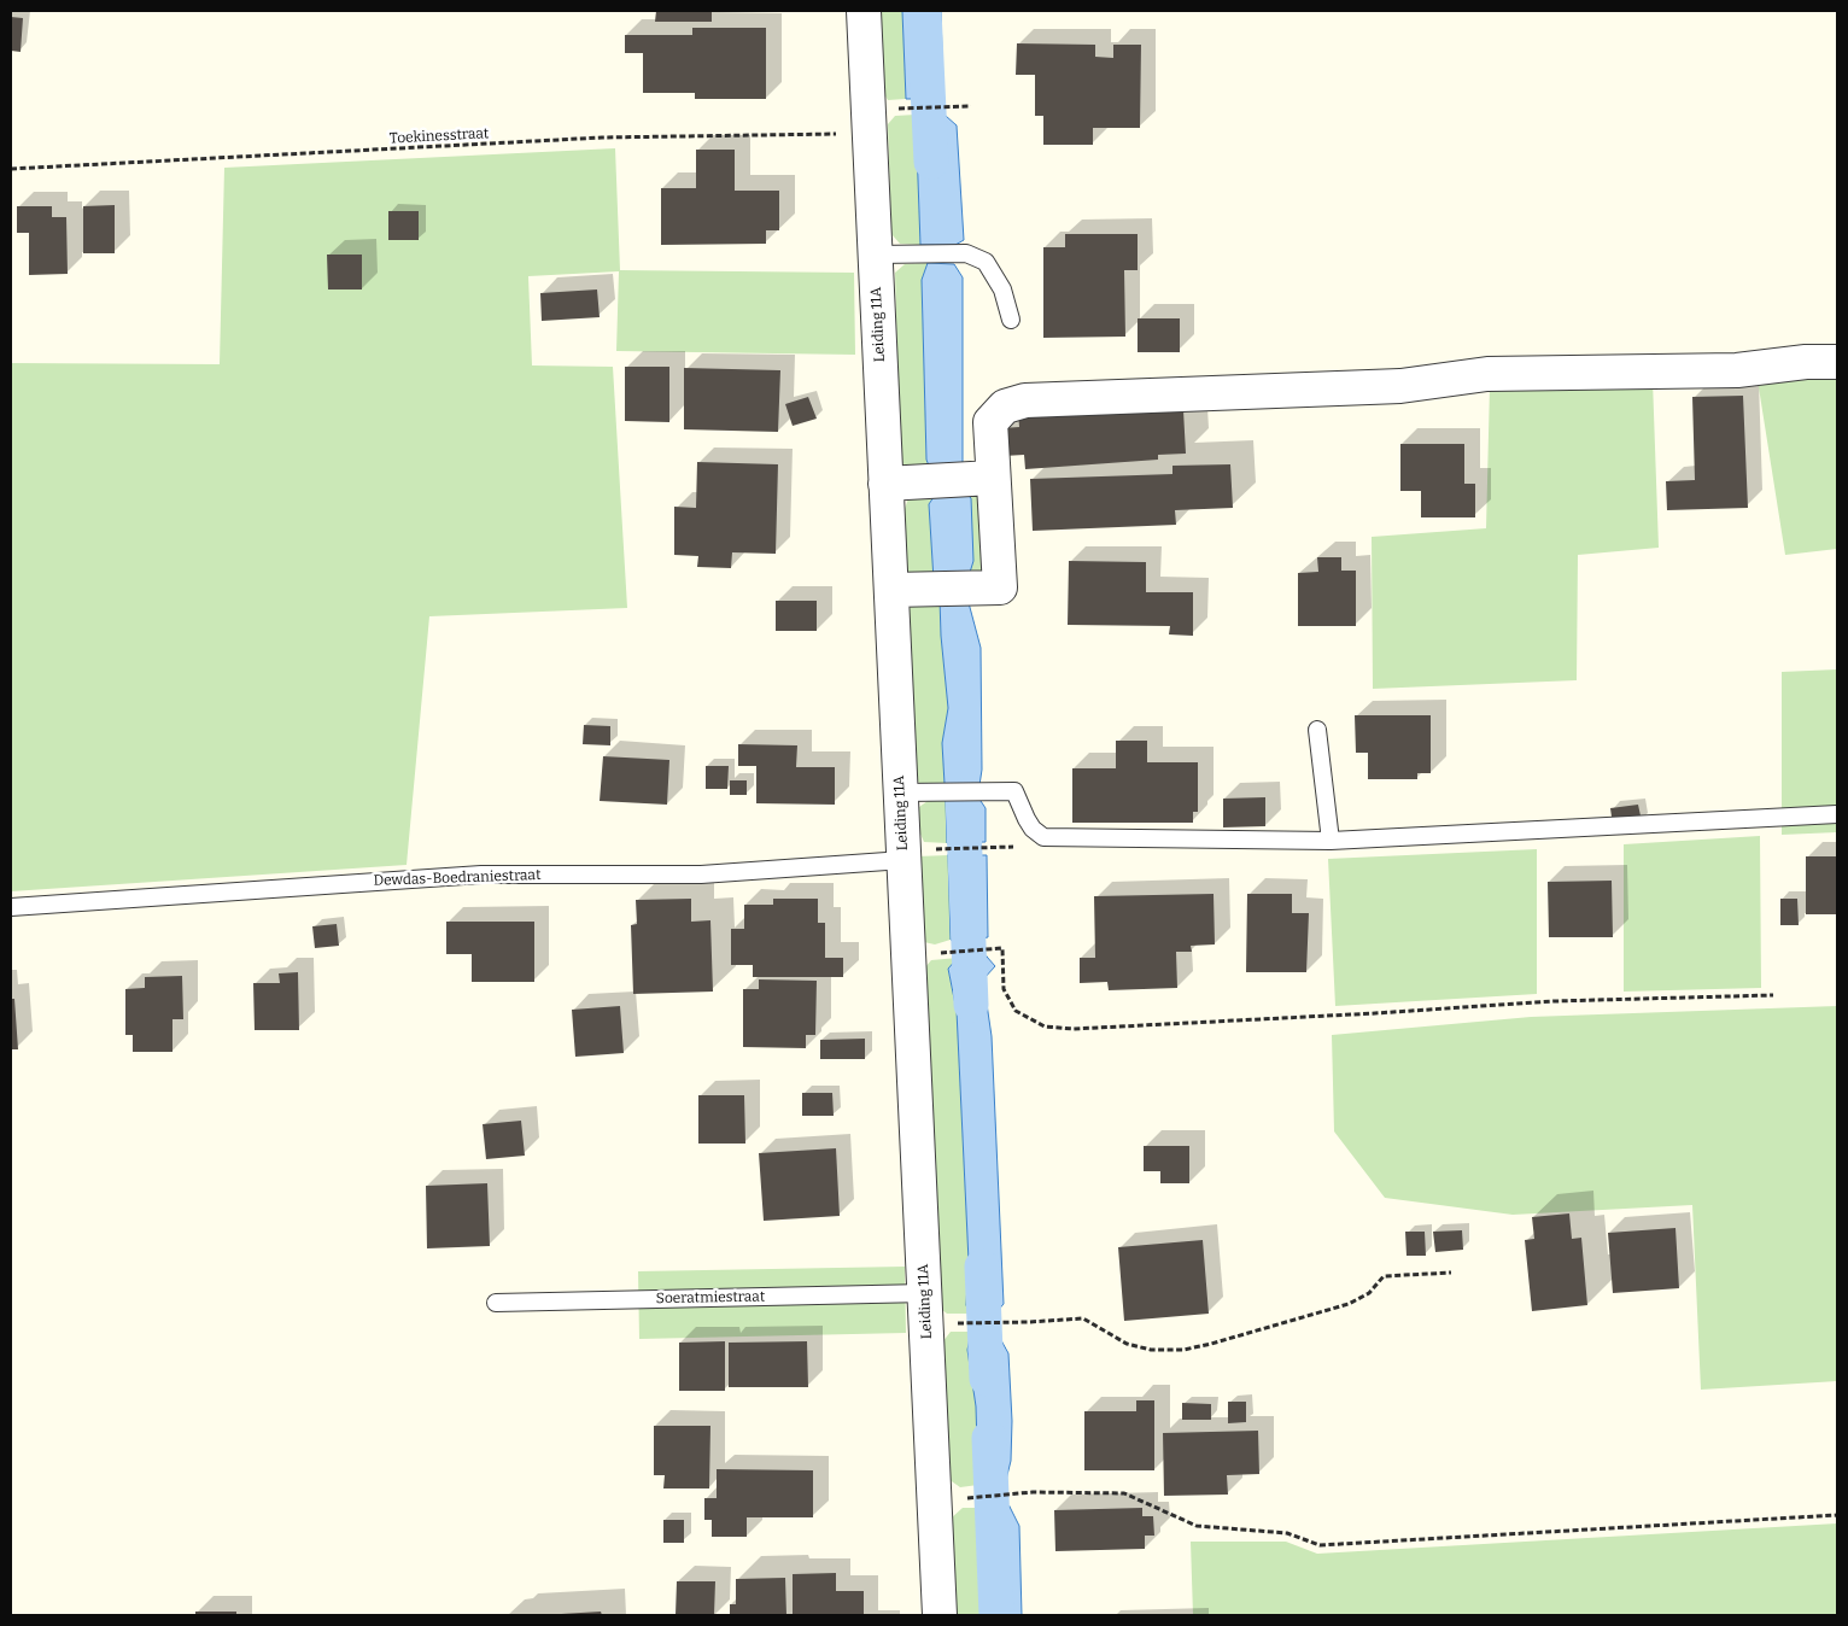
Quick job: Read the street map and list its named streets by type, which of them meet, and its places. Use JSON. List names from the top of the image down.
{
  "streets": {
    "street": ["Leiding 11A"],
    "lane": ["Dewdas-Boedraniestraat", "Soeratmiestraat"],
    "path": ["Toekinesstraat"]
  },
  "crossings": [
    ["Toekinesstraat", "Leiding 11A"],
    ["Leiding 11A", "Dewdas-Boedraniestraat"],
    ["Leiding 11A", "Soeratmiestraat"]
  ]
}
